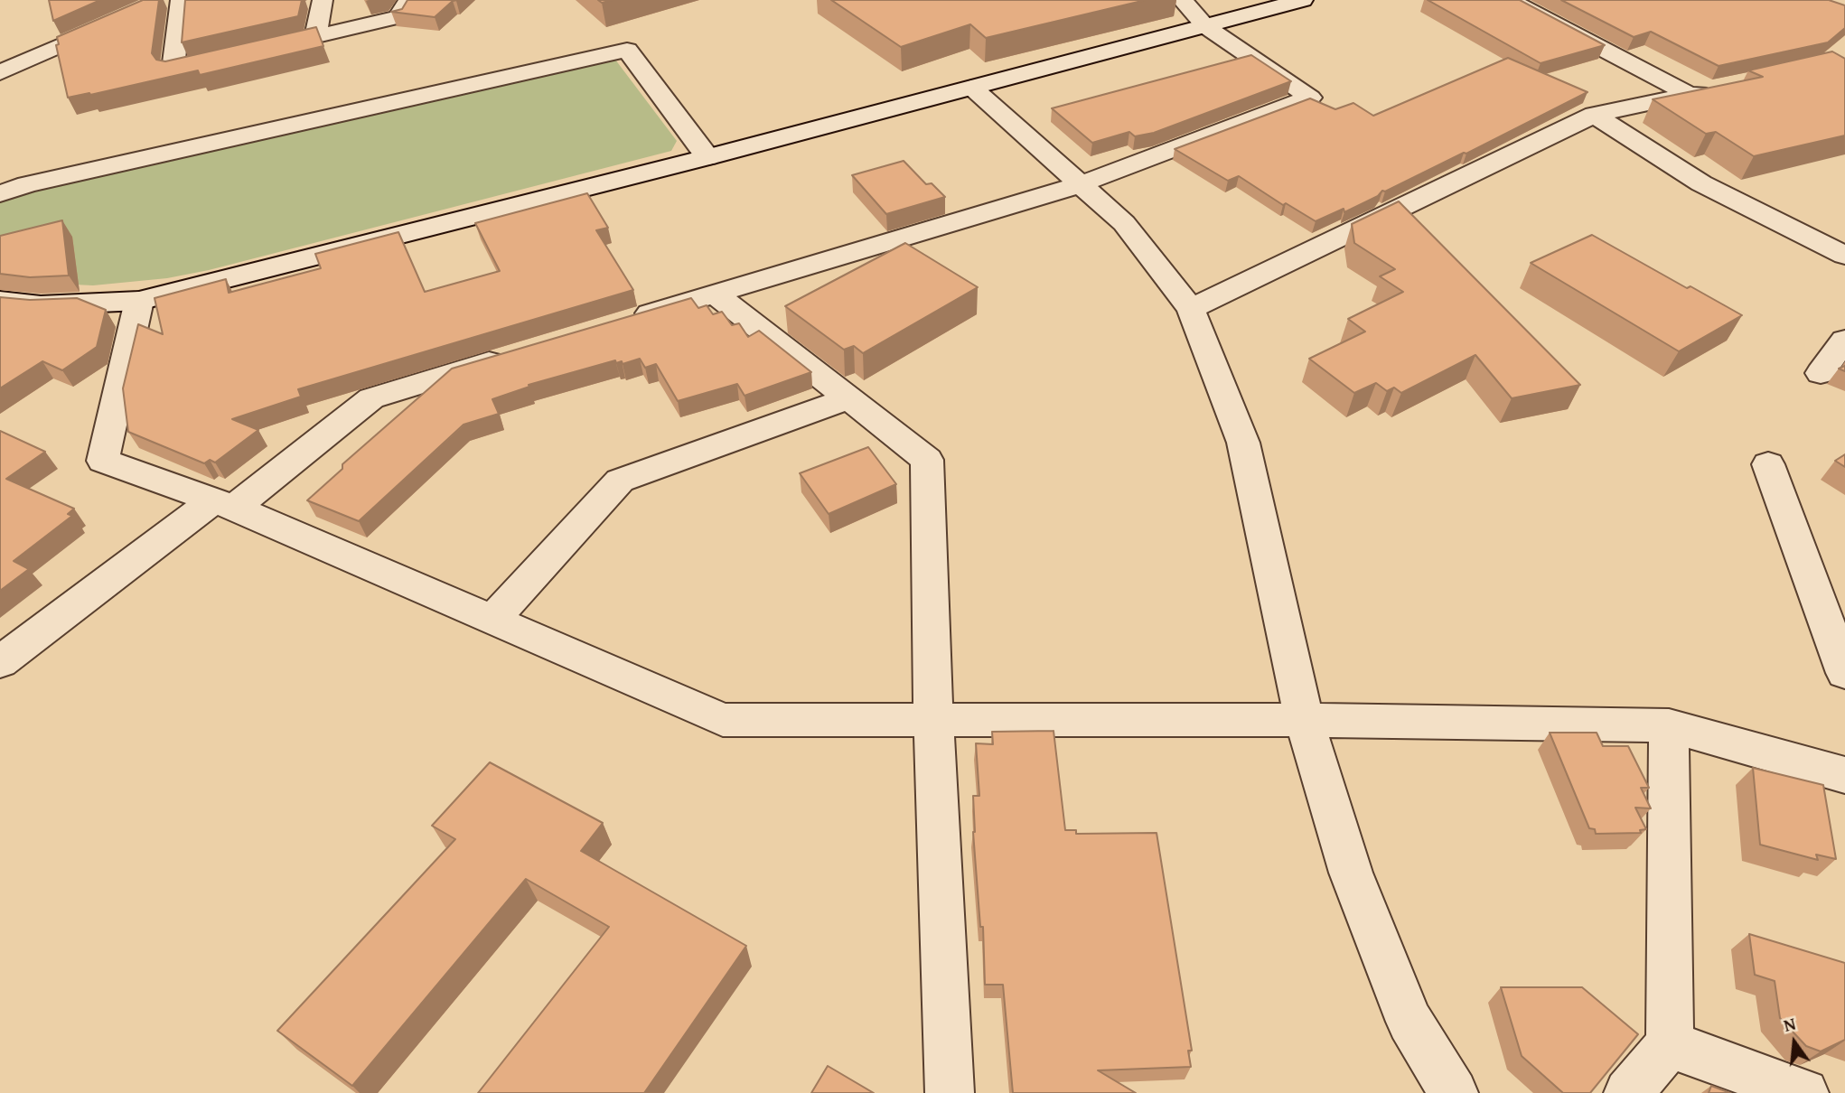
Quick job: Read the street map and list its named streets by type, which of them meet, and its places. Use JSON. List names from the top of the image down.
{
  "north": "top"
}
